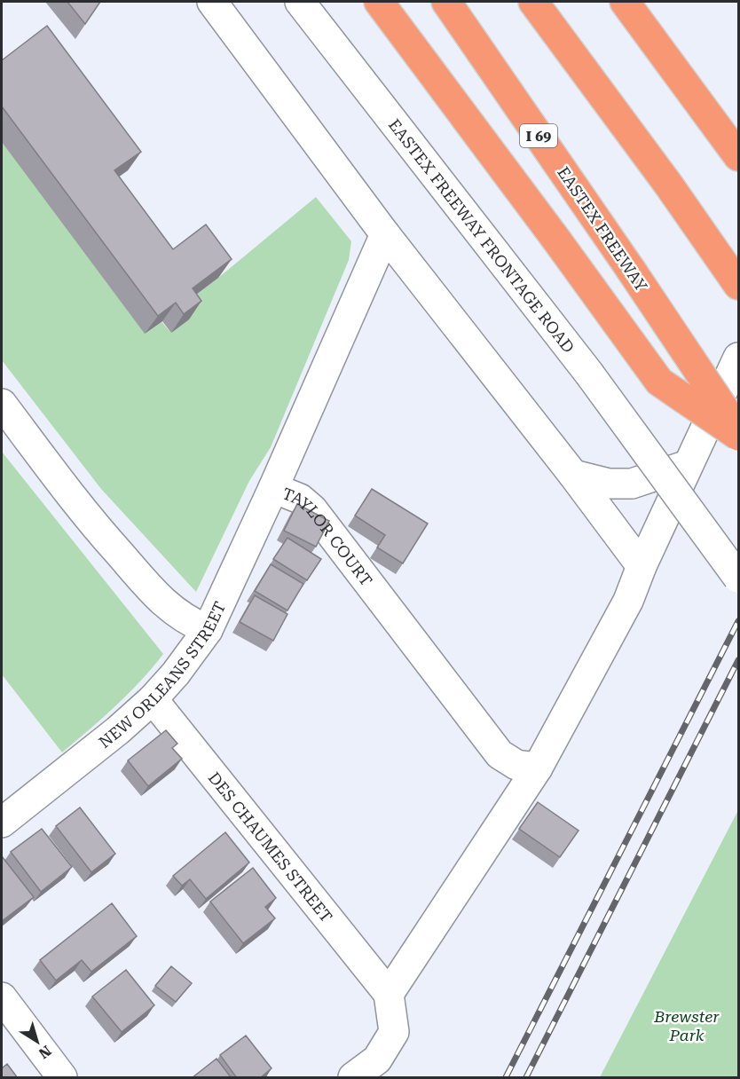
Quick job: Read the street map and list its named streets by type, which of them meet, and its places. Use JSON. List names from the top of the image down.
{
  "streets": {
    "highway": ["I 69", "EASTEX FREEWAY"],
    "street": [
      "EASTEX FREEWAY FRONTAGE ROAD",
      "TAYLOR COURT",
      "NEW ORLEANS STREET",
      "DES CHAUMES STREET"
    ]
  },
  "crossings": [
    ["TAYLOR COURT", "NEW ORLEANS STREET"],
    ["NEW ORLEANS STREET", "DES CHAUMES STREET"]
  ],
  "parks": ["Brewster Park"],
  "north": "bottom right"
}
